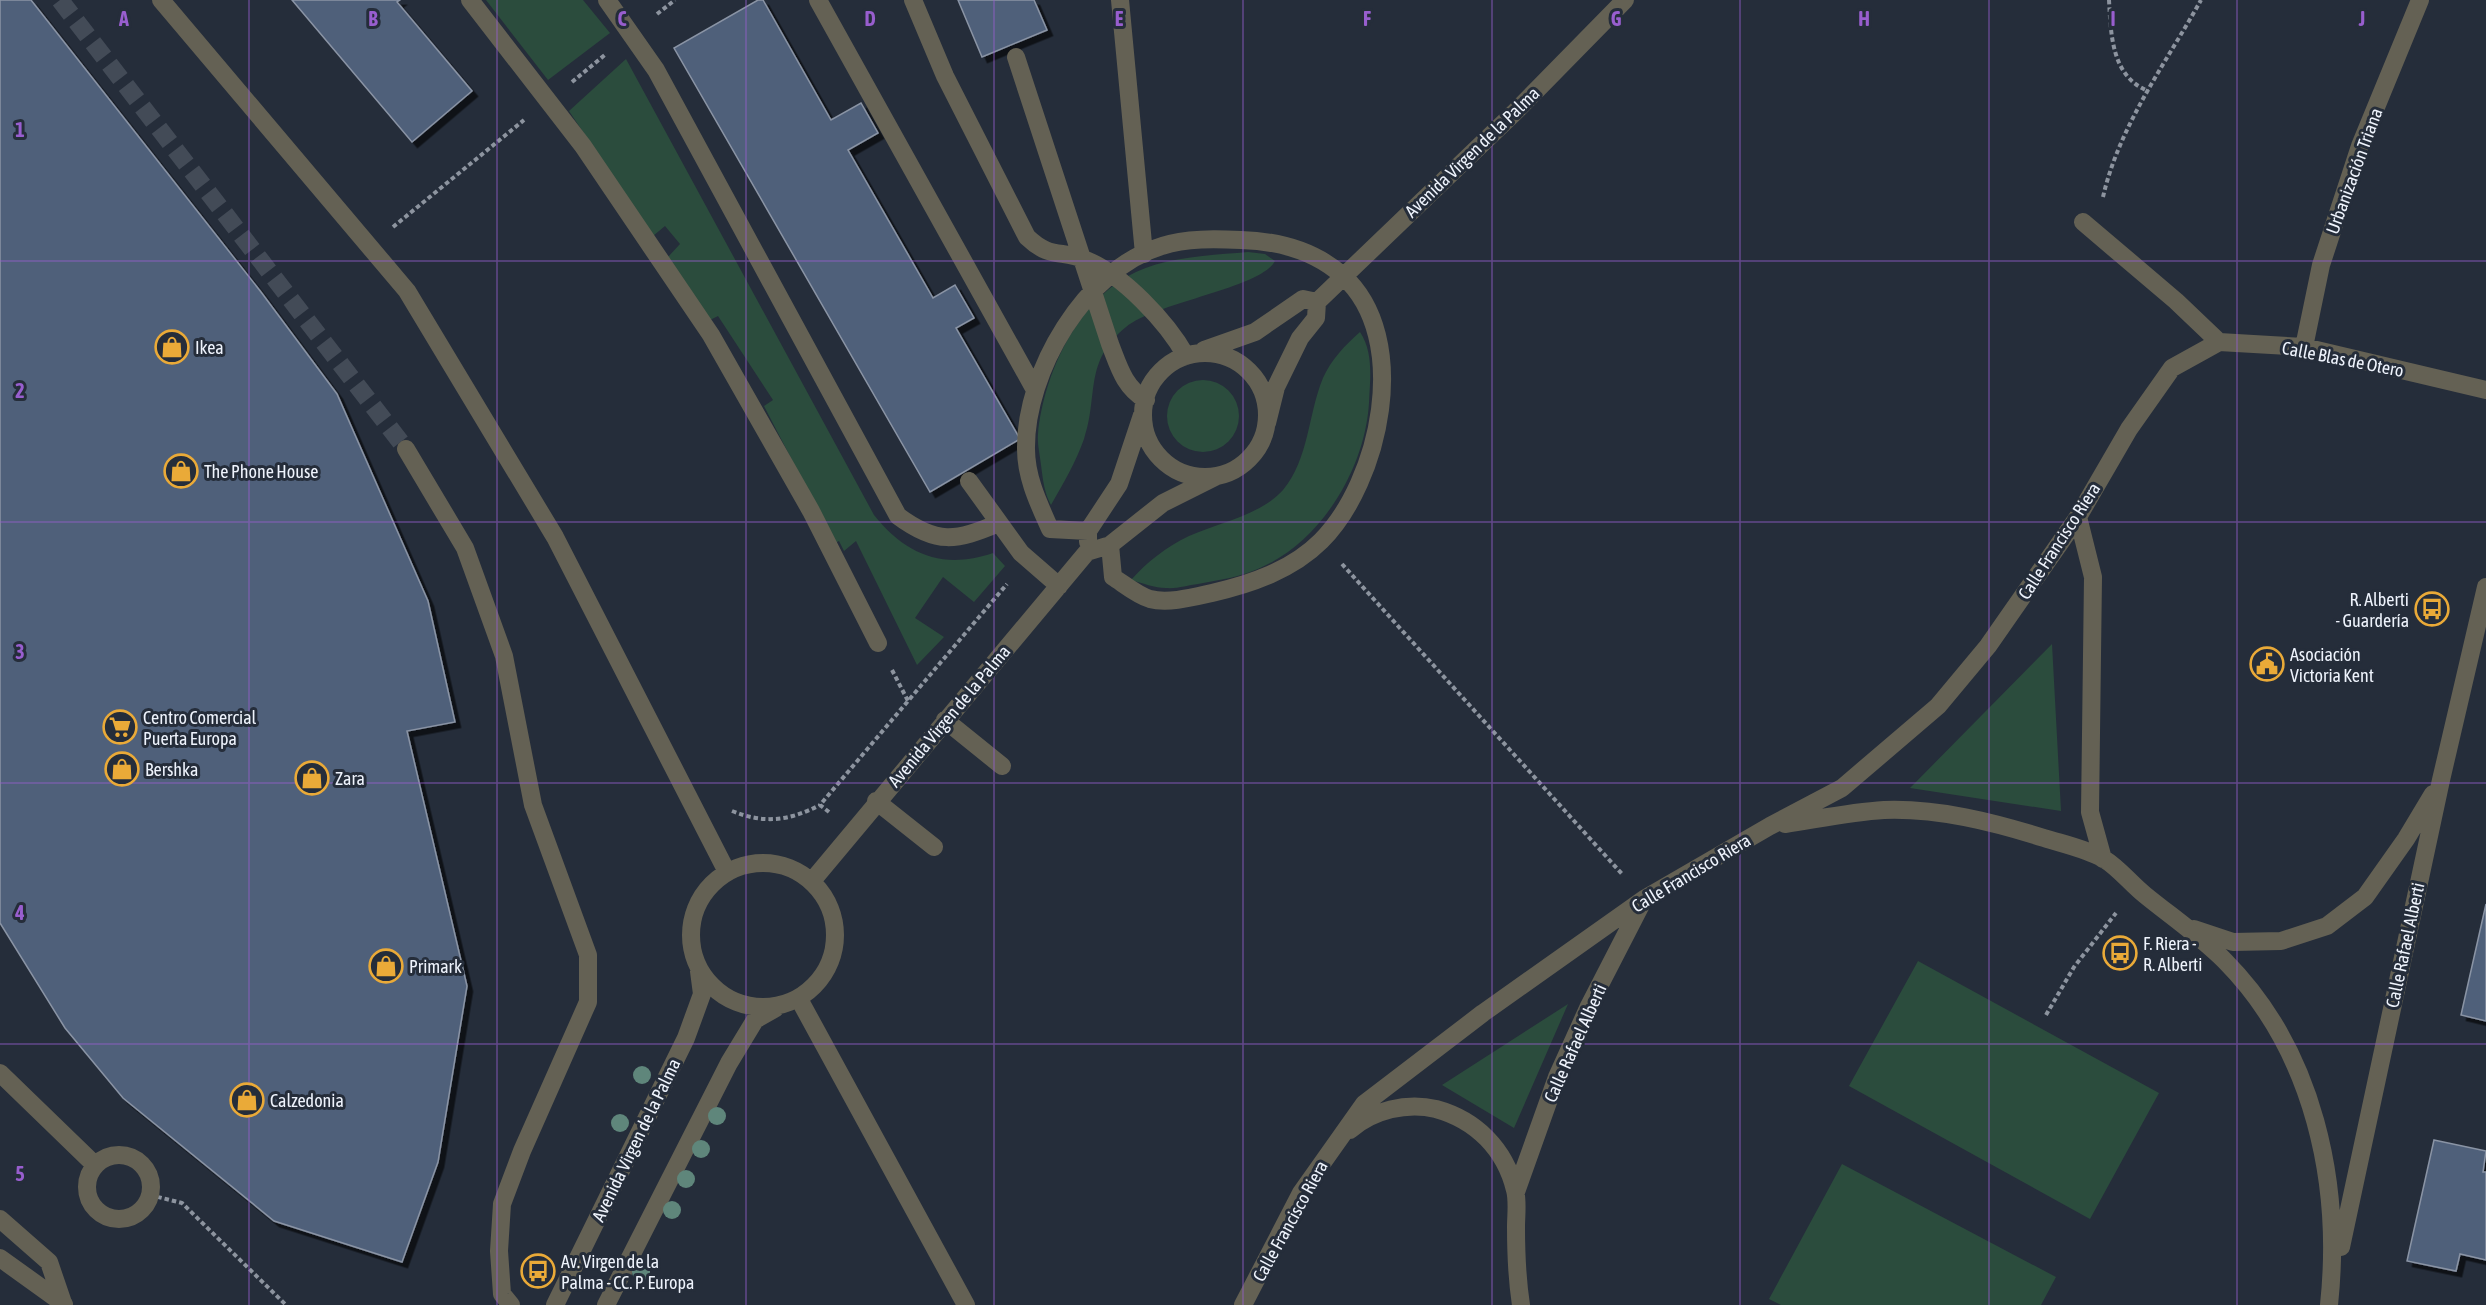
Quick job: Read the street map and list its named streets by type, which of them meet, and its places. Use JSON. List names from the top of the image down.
{
  "streets": {
    "street": [
      "Avenida Virgen de la Palma",
      "Urbanización Triana",
      "Calle Blas de Otero",
      "Calle Francisco Riera",
      "Calle Rafael Alberti"
    ]
  },
  "crossings": [
    ["Urbanización Triana", "Calle Blas de Otero"],
    ["Calle Blas de Otero", "Calle Francisco Riera"],
    ["Calle Francisco Riera", "Calle Rafael Alberti"]
  ],
  "places": {
    "shop": [
      "Ikea",
      "The Phone House",
      "Bershka",
      "Zara",
      "Primark",
      "Calzedonia"
    ],
    "bus stop": ["R. Alberti - Guardería", "F. Riera - R. Alberti", "Av. Virgen de la Palma - CC. P. Europa"],
    "public building": ["Asociación Victoria Kent"],
    "supermarket": ["Centro Comercial Puerta Europa"]
  },
  "grid": {
    "columns": [
      "A",
      "B",
      "C",
      "D",
      "E",
      "F",
      "G",
      "H",
      "I",
      "J"
    ],
    "rows": [
      "1",
      "2",
      "3",
      "4",
      "5"
    ]
  }
}
